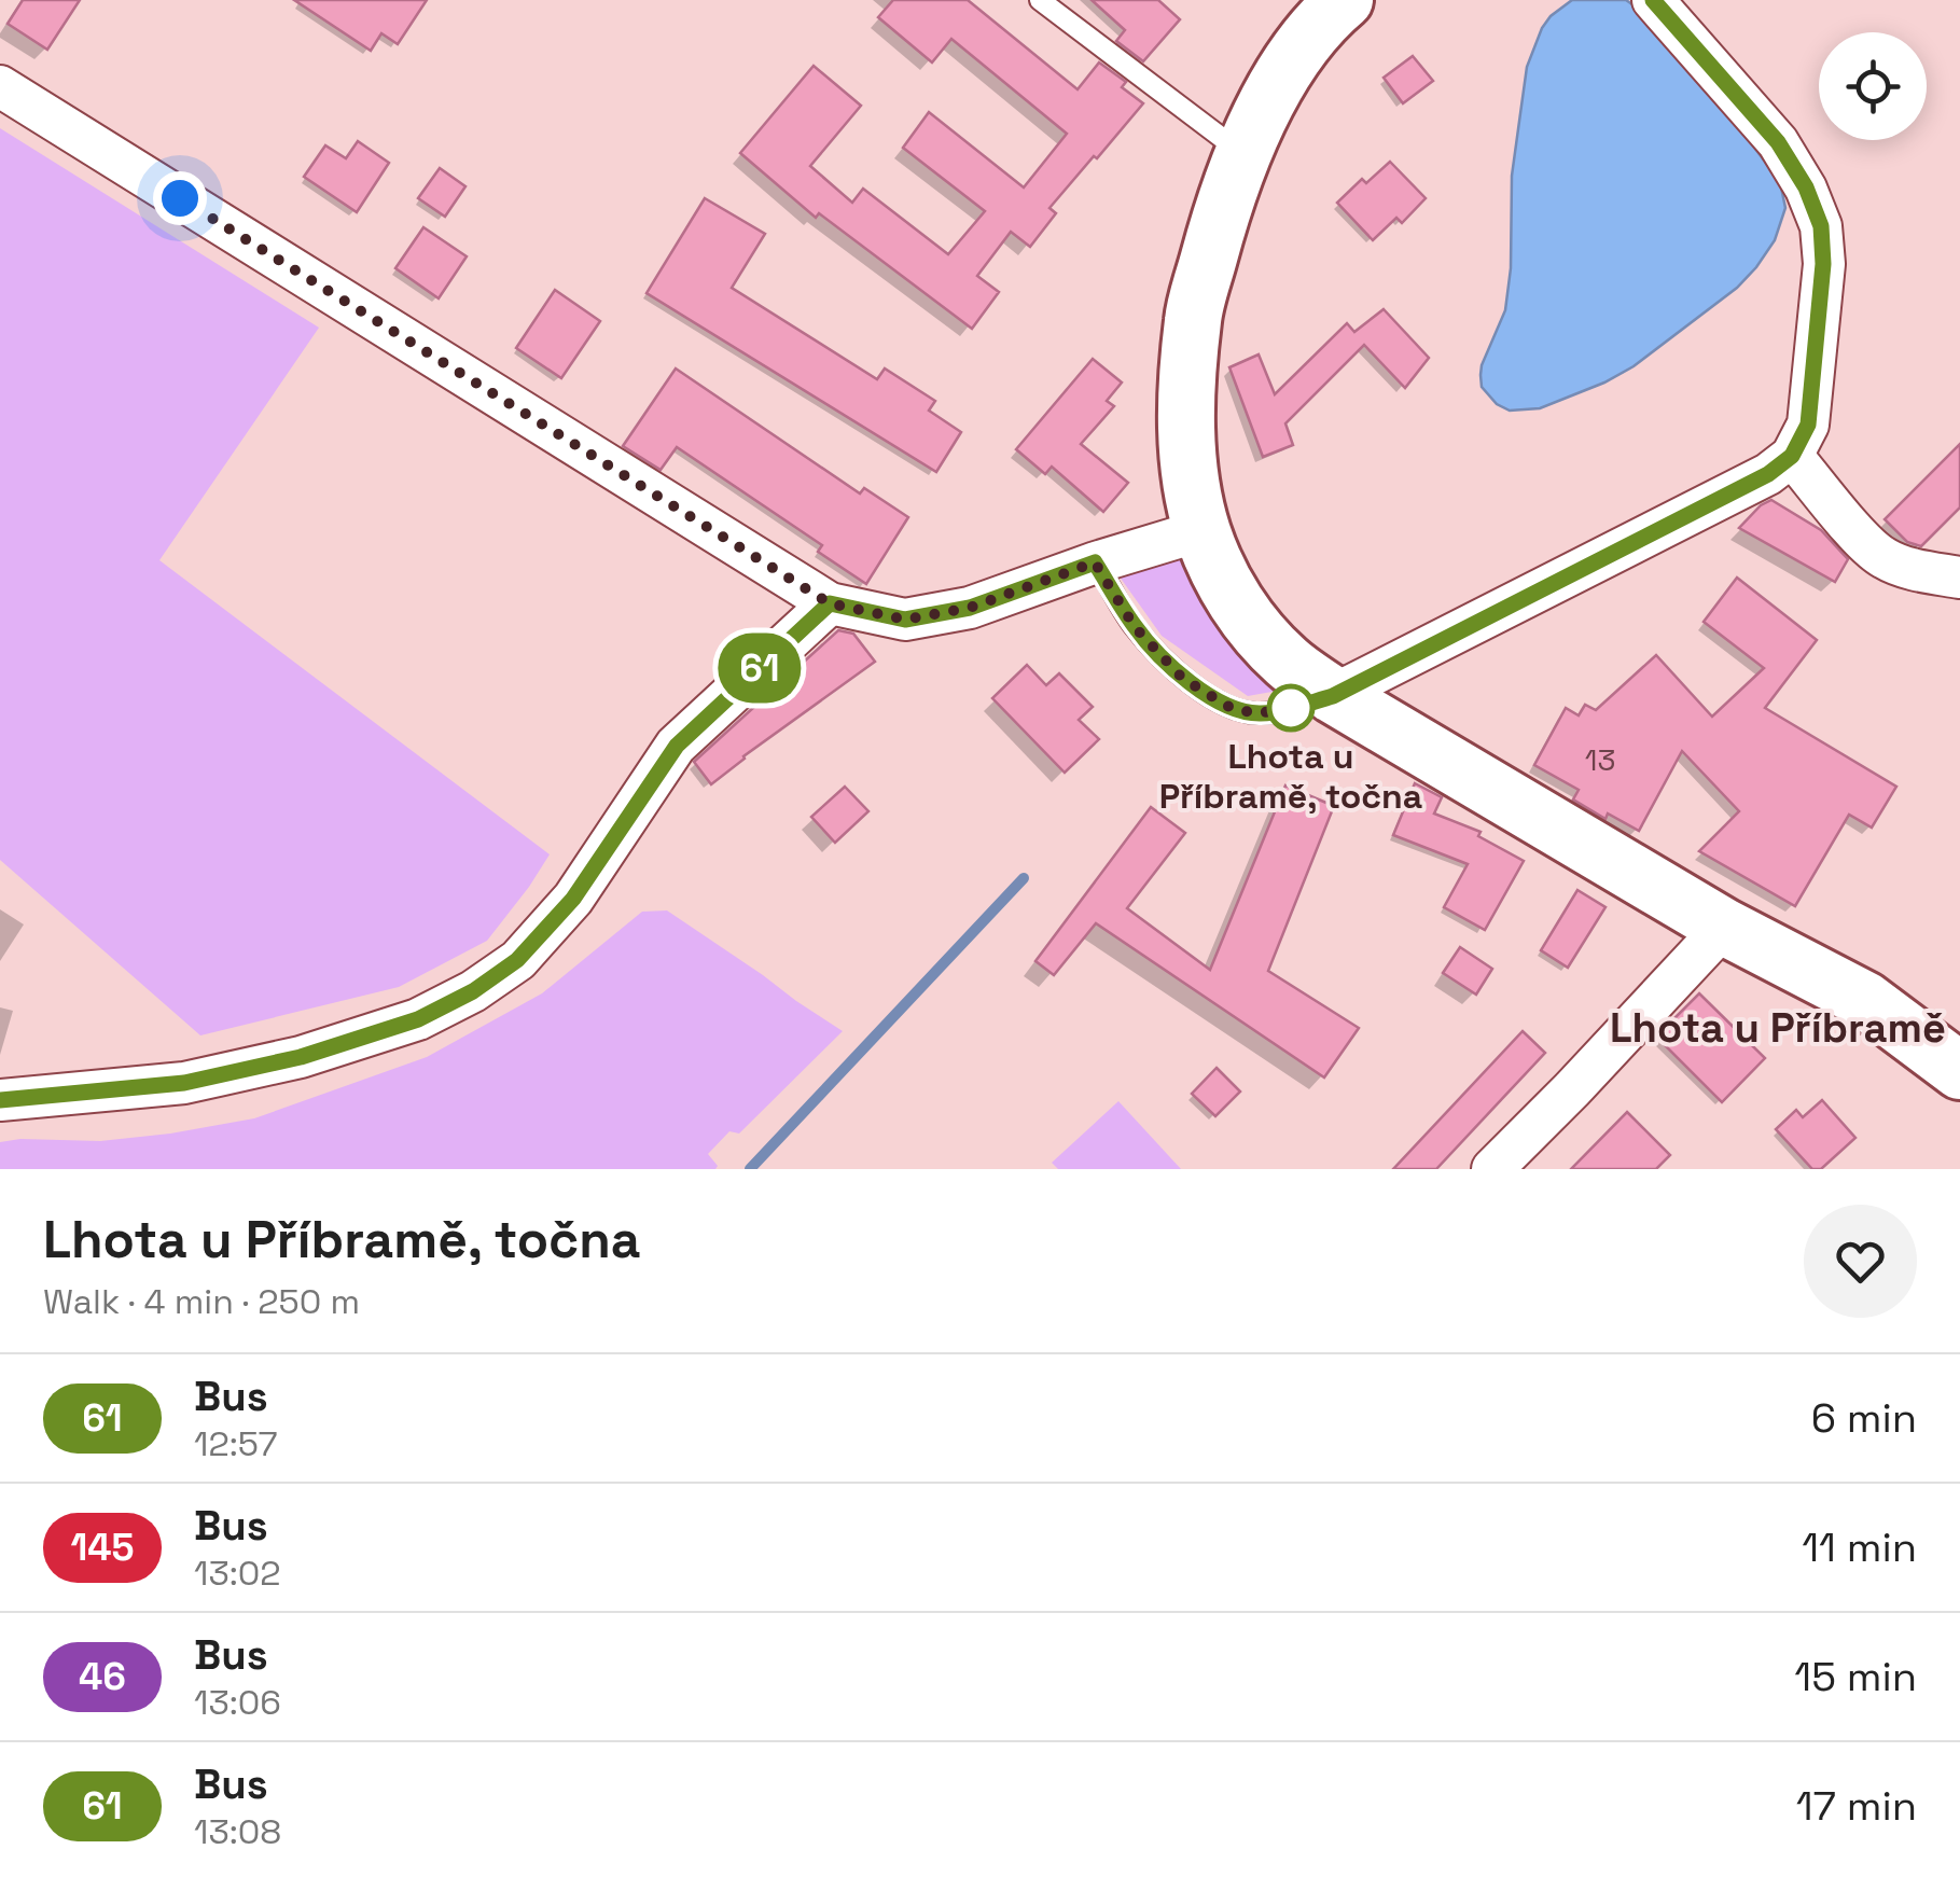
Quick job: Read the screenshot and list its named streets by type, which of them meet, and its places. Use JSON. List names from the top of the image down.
{
  "districts": ["Lhota u Příbramě"],
  "places": ["Lhota u Příbramě, točna"],
  "lines": ["bus line 61"],
  "house_numbers": ["13"],
  "page": {
    "on_map": "61",
    "heading": ["Lhota u Příbramě, točna", "Walk · 4 min · 250 m"],
    "list": [
      {
        "mark": "61",
        "name": "Bus",
        "note": "12:57",
        "value": "6 min"
      },
      {
        "mark": "145",
        "name": "Bus",
        "note": "13:02",
        "value": "11 min"
      },
      {
        "mark": "46",
        "name": "Bus",
        "note": "13:06",
        "value": "15 min"
      },
      {
        "mark": "61",
        "name": "Bus",
        "note": "13:08",
        "value": "17 min"
      }
    ]
  }
}
